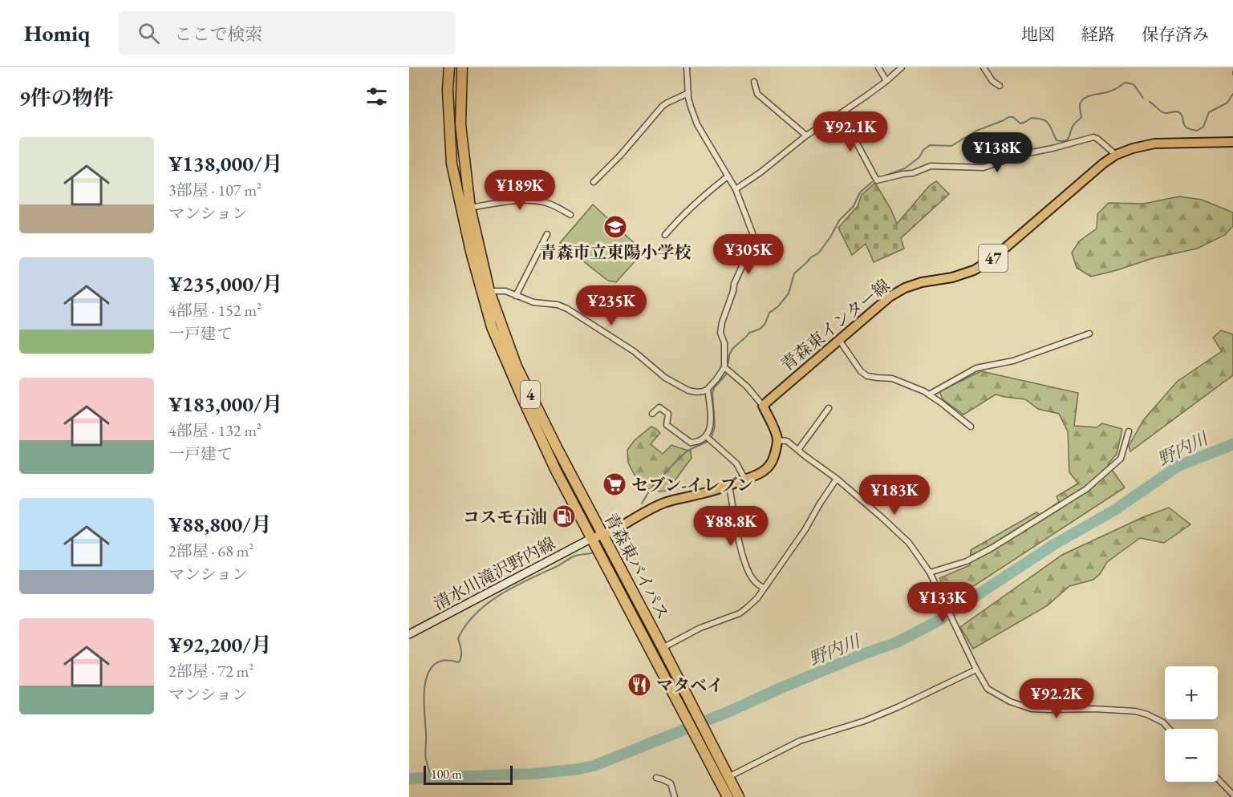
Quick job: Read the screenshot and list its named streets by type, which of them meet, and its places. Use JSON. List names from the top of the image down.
{
  "streets": {
    "highway": ["4", "青森東バイパス"],
    "main road": ["47", "青森東インター線", "清水川滝沢野内線"]
  },
  "crossings": [
    ["青森東バイパス", "清水川滝沢野内線"]
  ],
  "water": ["野内川"],
  "places": {
    "school or university": ["青森市立東陽小学校"],
    "supermarket": ["セブン-イレブン"],
    "fuel station": ["コスモ石油"],
    "restaurant": ["マタベイ"]
  },
  "scale_bar": "100 m",
  "page": {
    "header": "Homiq",
    "search": "ここで検索",
    "nav": ["地図", "経路", "保存済み"],
    "heading": "9件の物件",
    "price": [
      "¥92.1K",
      "¥138K",
      "¥189K",
      "¥305K",
      "¥235K",
      "¥183K",
      "¥88.8K",
      "¥133K",
      "¥92.2K"
    ],
    "list": [
      {
        "name": "¥138,000/月",
        "note": "3部屋 · 107 m² · マンション"
      },
      {
        "name": "¥235,000/月",
        "note": "4部屋 · 152 m² · 一戸建て"
      },
      {
        "name": "¥183,000/月",
        "note": "4部屋 · 132 m² · 一戸建て"
      },
      {
        "name": "¥88,800/月",
        "note": "2部屋 · 68 m² · マンション"
      },
      {
        "name": "¥92,200/月",
        "note": "2部屋 · 72 m² · マンション"
      }
    ],
    "map_buttons": ["+", "−"],
    "scale": "100 m"
  }
}
